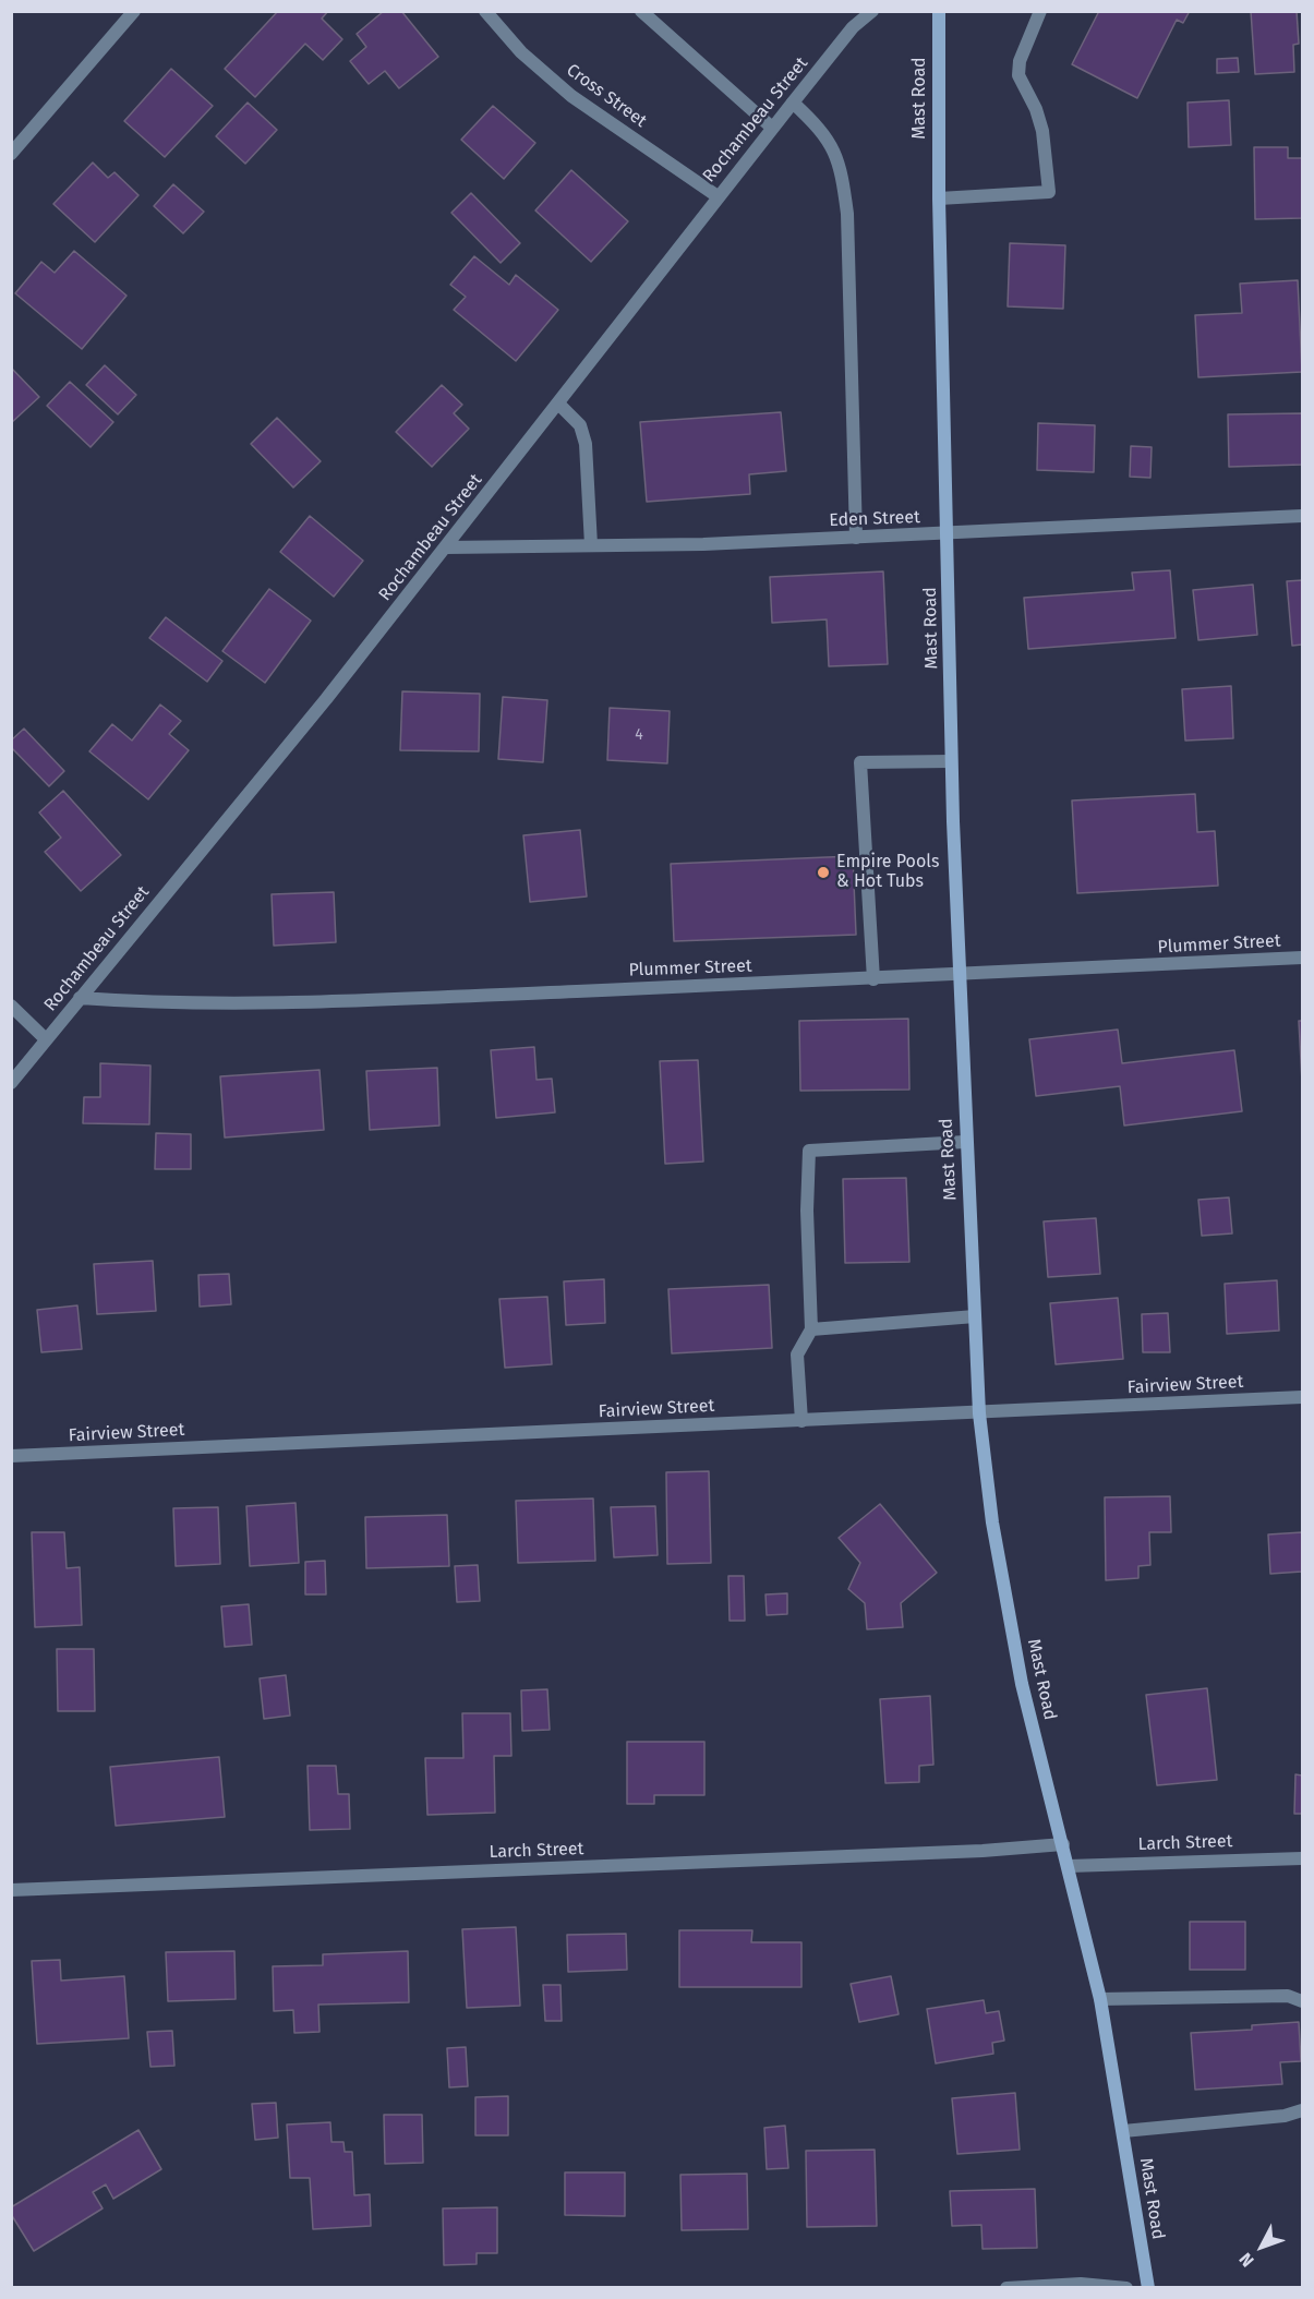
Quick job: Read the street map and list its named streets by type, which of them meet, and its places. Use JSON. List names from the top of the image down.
{
  "streets": {
    "main road": ["Mast Road"],
    "street": [
      "Cross Street",
      "Rochambeau Street",
      "Eden Street",
      "Plummer Street",
      "Fairview Street",
      "Larch Street"
    ]
  },
  "crossings": [
    ["Cross Street", "Rochambeau Street"],
    ["Mast Road", "Eden Street"],
    ["Mast Road", "Plummer Street"],
    ["Mast Road", "Fairview Street"],
    ["Mast Road", "Larch Street"],
    ["Rochambeau Street", "Eden Street"],
    ["Rochambeau Street", "Plummer Street"]
  ],
  "places": ["Empire Pools & Hot Tubs"],
  "house_numbers": ["4"],
  "north": "bottom left"
}
